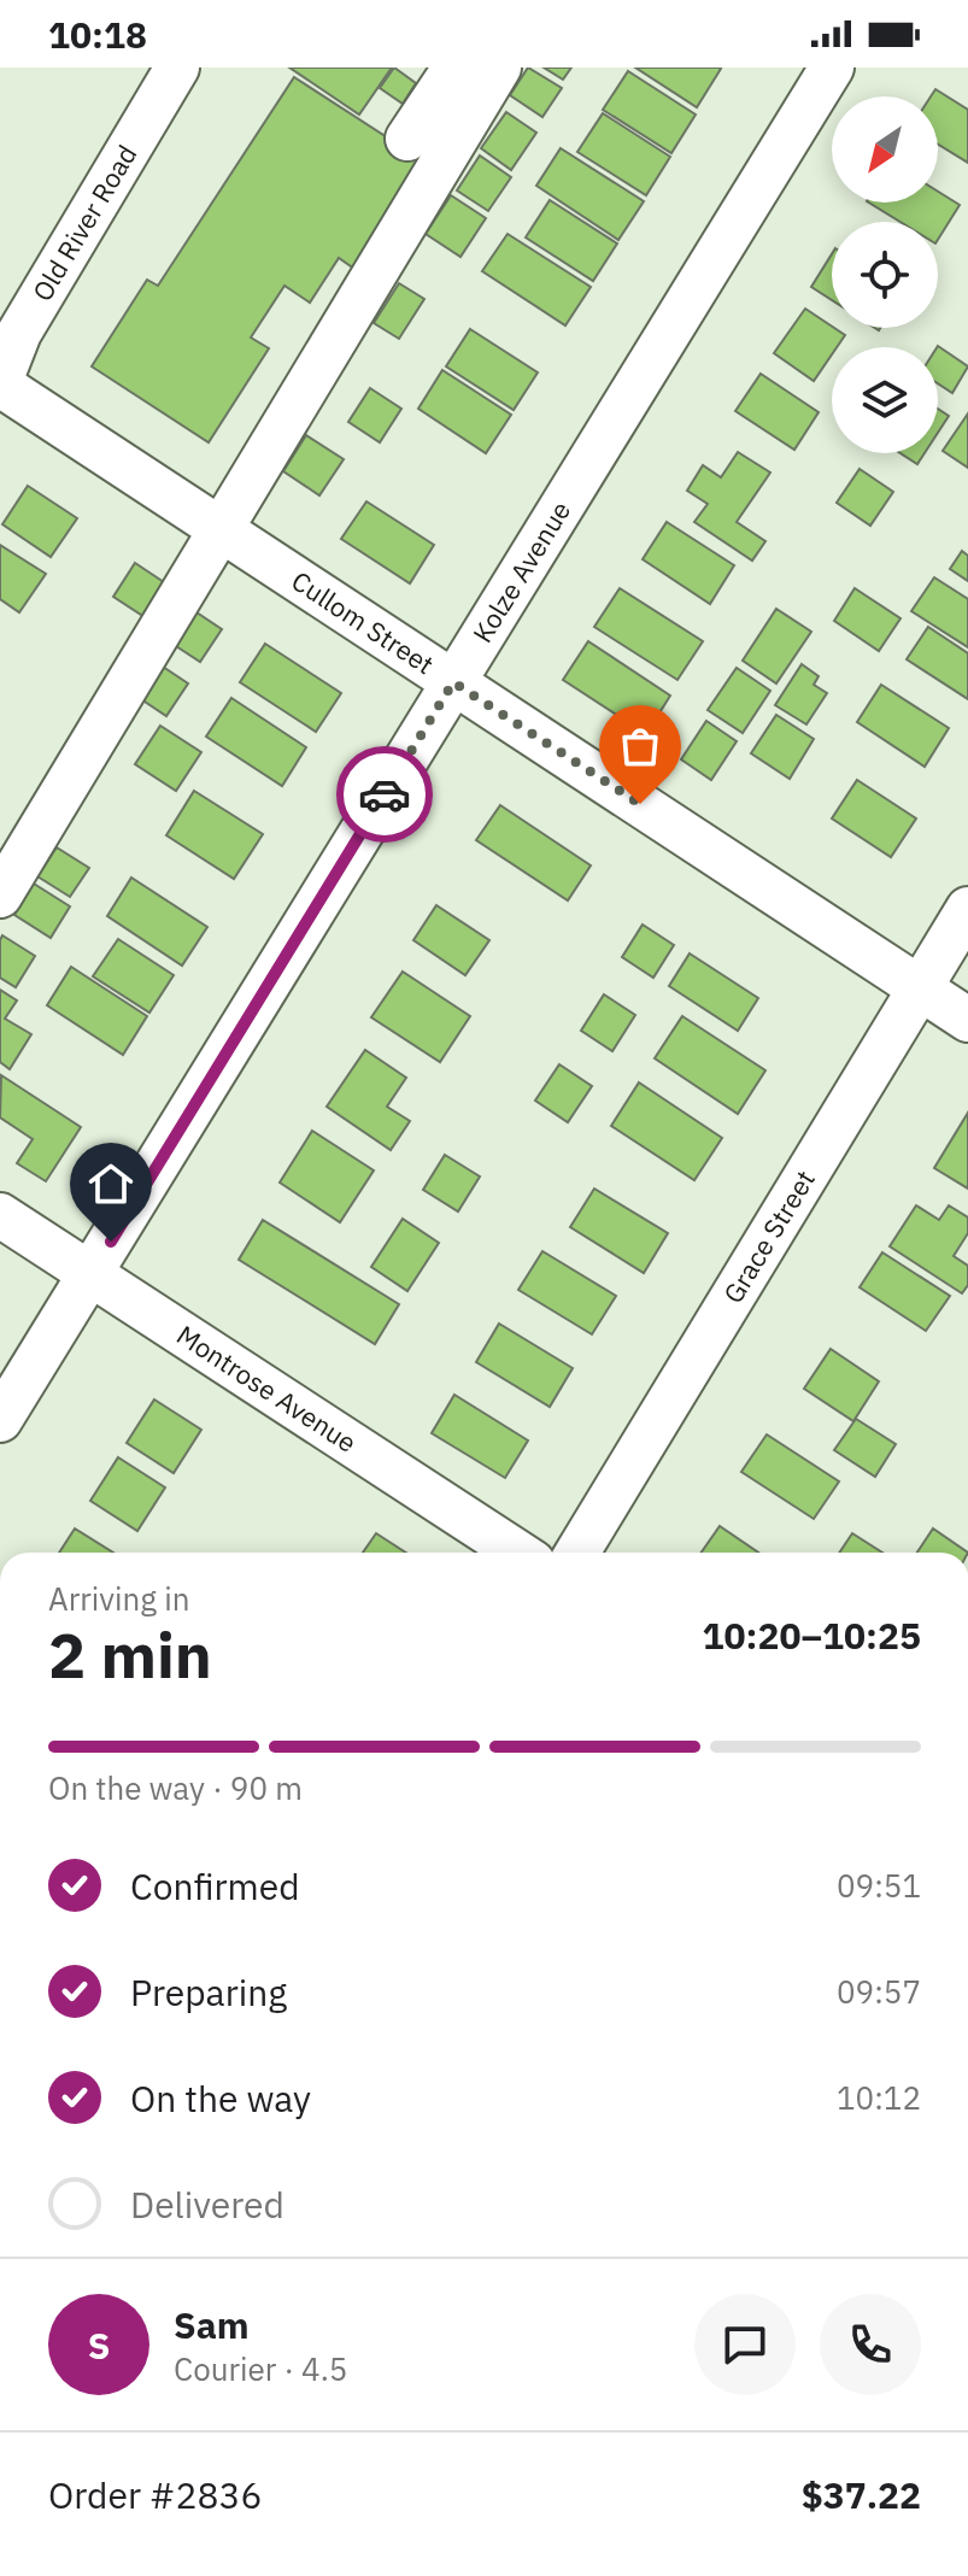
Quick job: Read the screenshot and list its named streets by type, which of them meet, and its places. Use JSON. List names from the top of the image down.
{
  "streets": {
    "street": [
      "Old River Road",
      "Kolze Avenue",
      "Cullom Street",
      "Grace Street",
      "Montrose Avenue"
    ]
  },
  "crossings": [
    ["Old River Road", "Cullom Street"],
    ["Kolze Avenue", "Cullom Street"],
    ["Kolze Avenue", "Montrose Avenue"],
    ["Cullom Street", "Grace Street"]
  ],
  "north": "bottom left",
  "page": {
    "status": "10:18",
    "heading": ["2 min", "Arriving in", "10:20–10:25"],
    "panel": [
      "Sam",
      "Courier · 4.5",
      "Order #2836",
      "$37.22"
    ],
    "bar": "On the way · 90 m",
    "list": [
      ["Confirmed", "09:51"],
      ["Preparing", "09:57"],
      ["On the way", "10:12"],
      "Delivered"
    ],
    "round": "S"
  }
}
